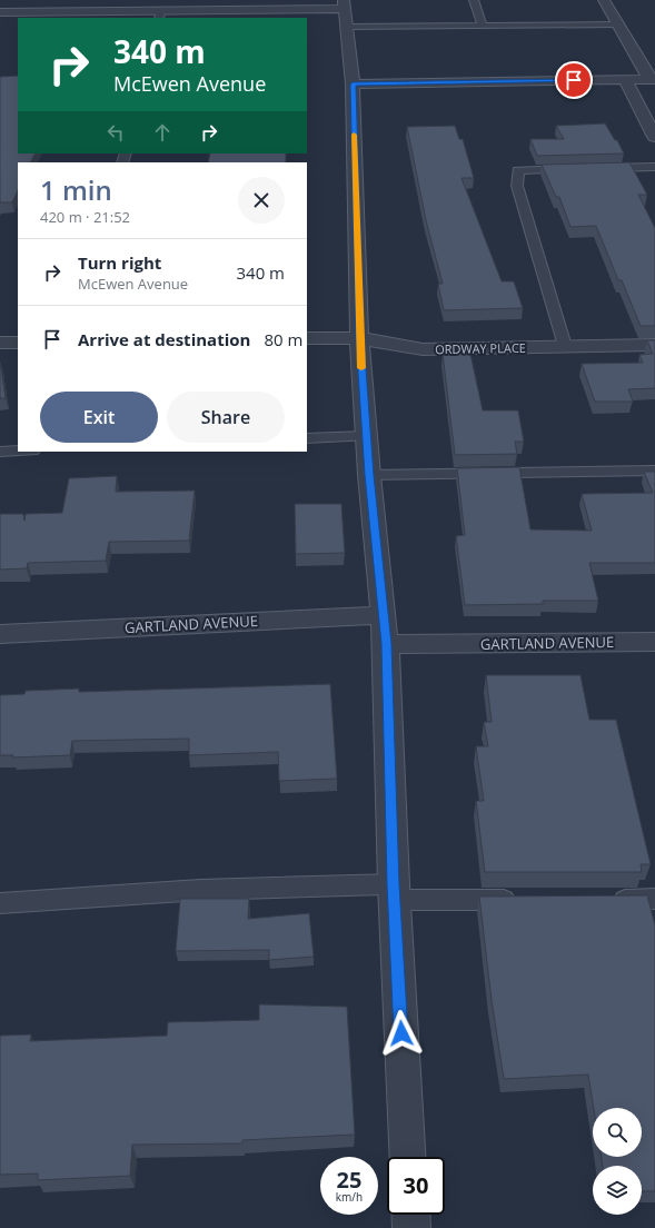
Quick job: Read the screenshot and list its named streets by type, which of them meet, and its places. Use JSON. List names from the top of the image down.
{
  "streets": {
    "street": ["ORDWAY PLACE", "GARTLAND AVENUE"]
  },
  "page": {
    "turn": ["340 m", "McEwen Avenue"],
    "heading": ["1 min", "420 m · 21:52"],
    "list": [
      {
        "name": "Turn right",
        "note": "McEwen Avenue",
        "value": "340 m"
      },
      {
        "name": "Arrive at destination",
        "value": "80 m"
      }
    ],
    "buttons": ["Exit", "Share"],
    "speed": "25 km/h",
    "limit": "30"
  }
}
